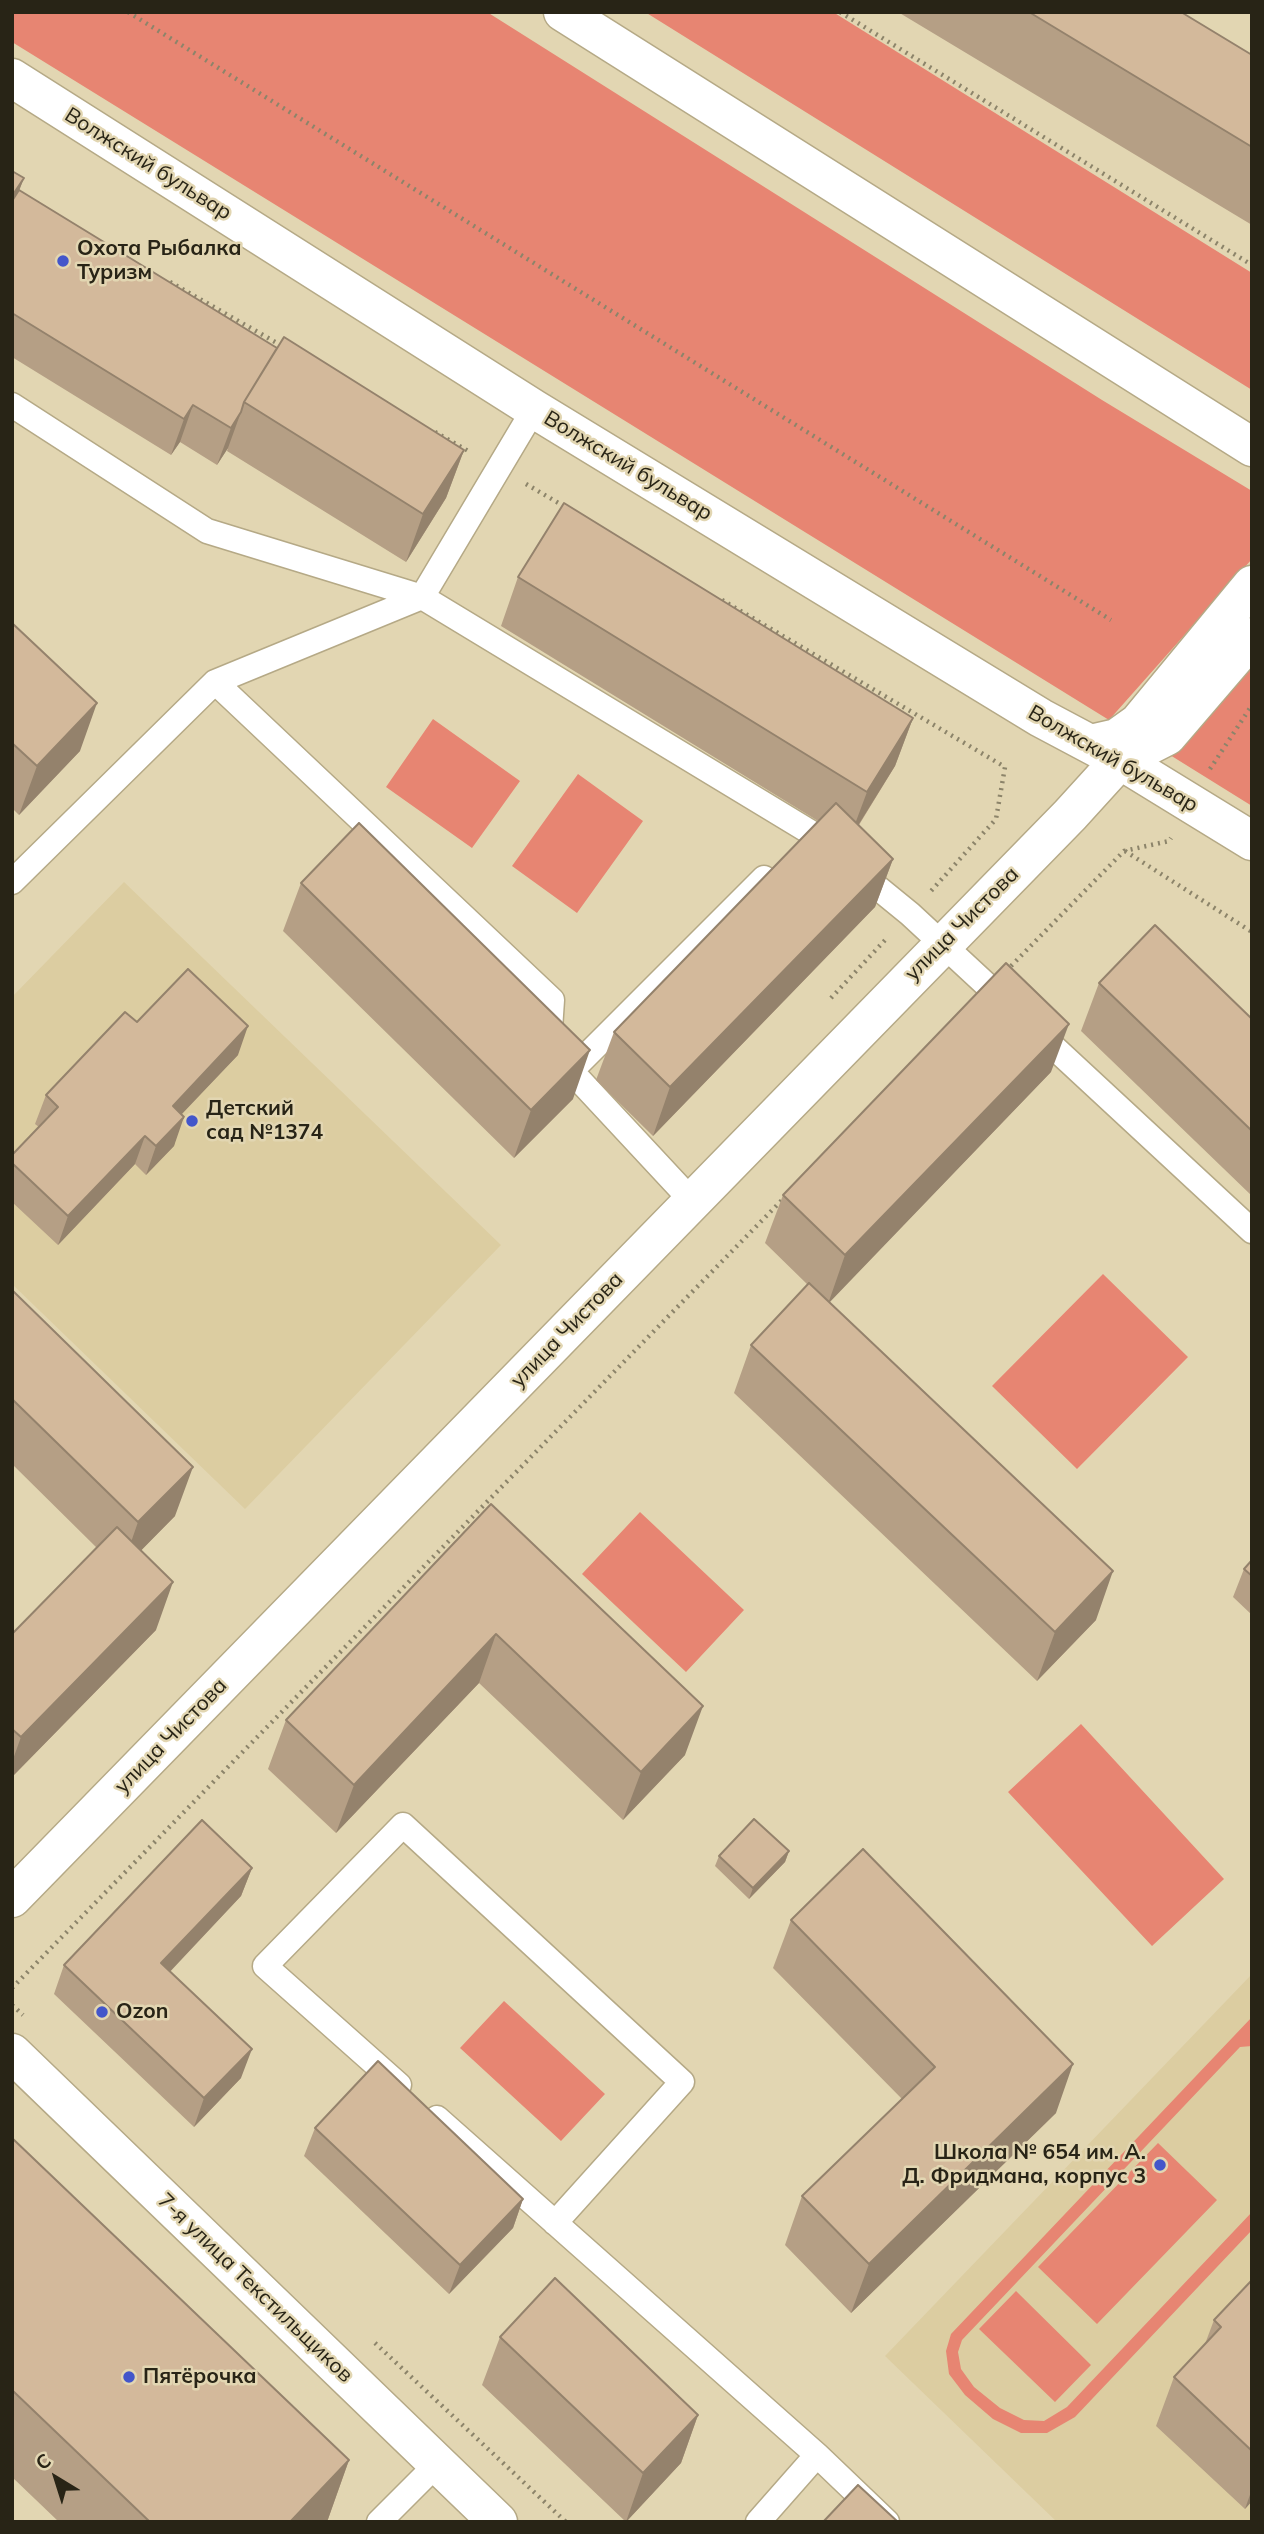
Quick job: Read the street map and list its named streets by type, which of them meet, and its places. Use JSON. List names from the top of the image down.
{
  "streets": {
    "street": ["Волжский бульвар", "улица Чистова", "7-я улица Текстильщиков"]
  },
  "crossings": [
    ["Волжский бульвар", "улица Чистова"]
  ],
  "places": [
    "Охота Рыбалка Туризм",
    "Детский сад №1374",
    "Ozon",
    "Школа № 654 им. А. Д. Фридмана, корпус 3",
    "Пятёрочка"
  ],
  "north": "top left"
}
